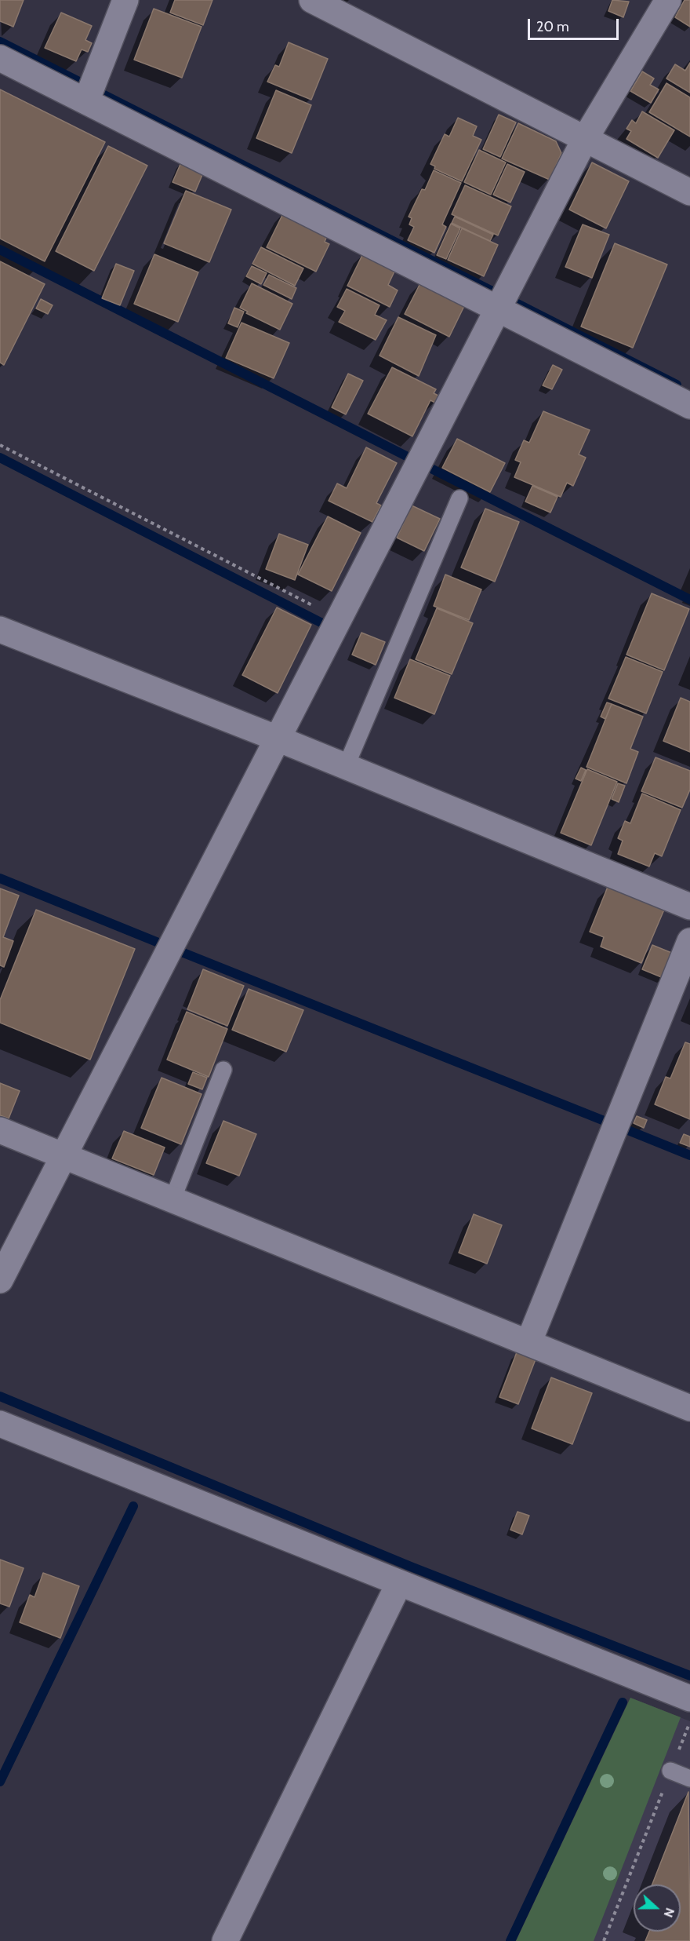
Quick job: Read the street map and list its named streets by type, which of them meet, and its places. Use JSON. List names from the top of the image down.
{
  "scale_bar": "20 m",
  "north": "right"
}
